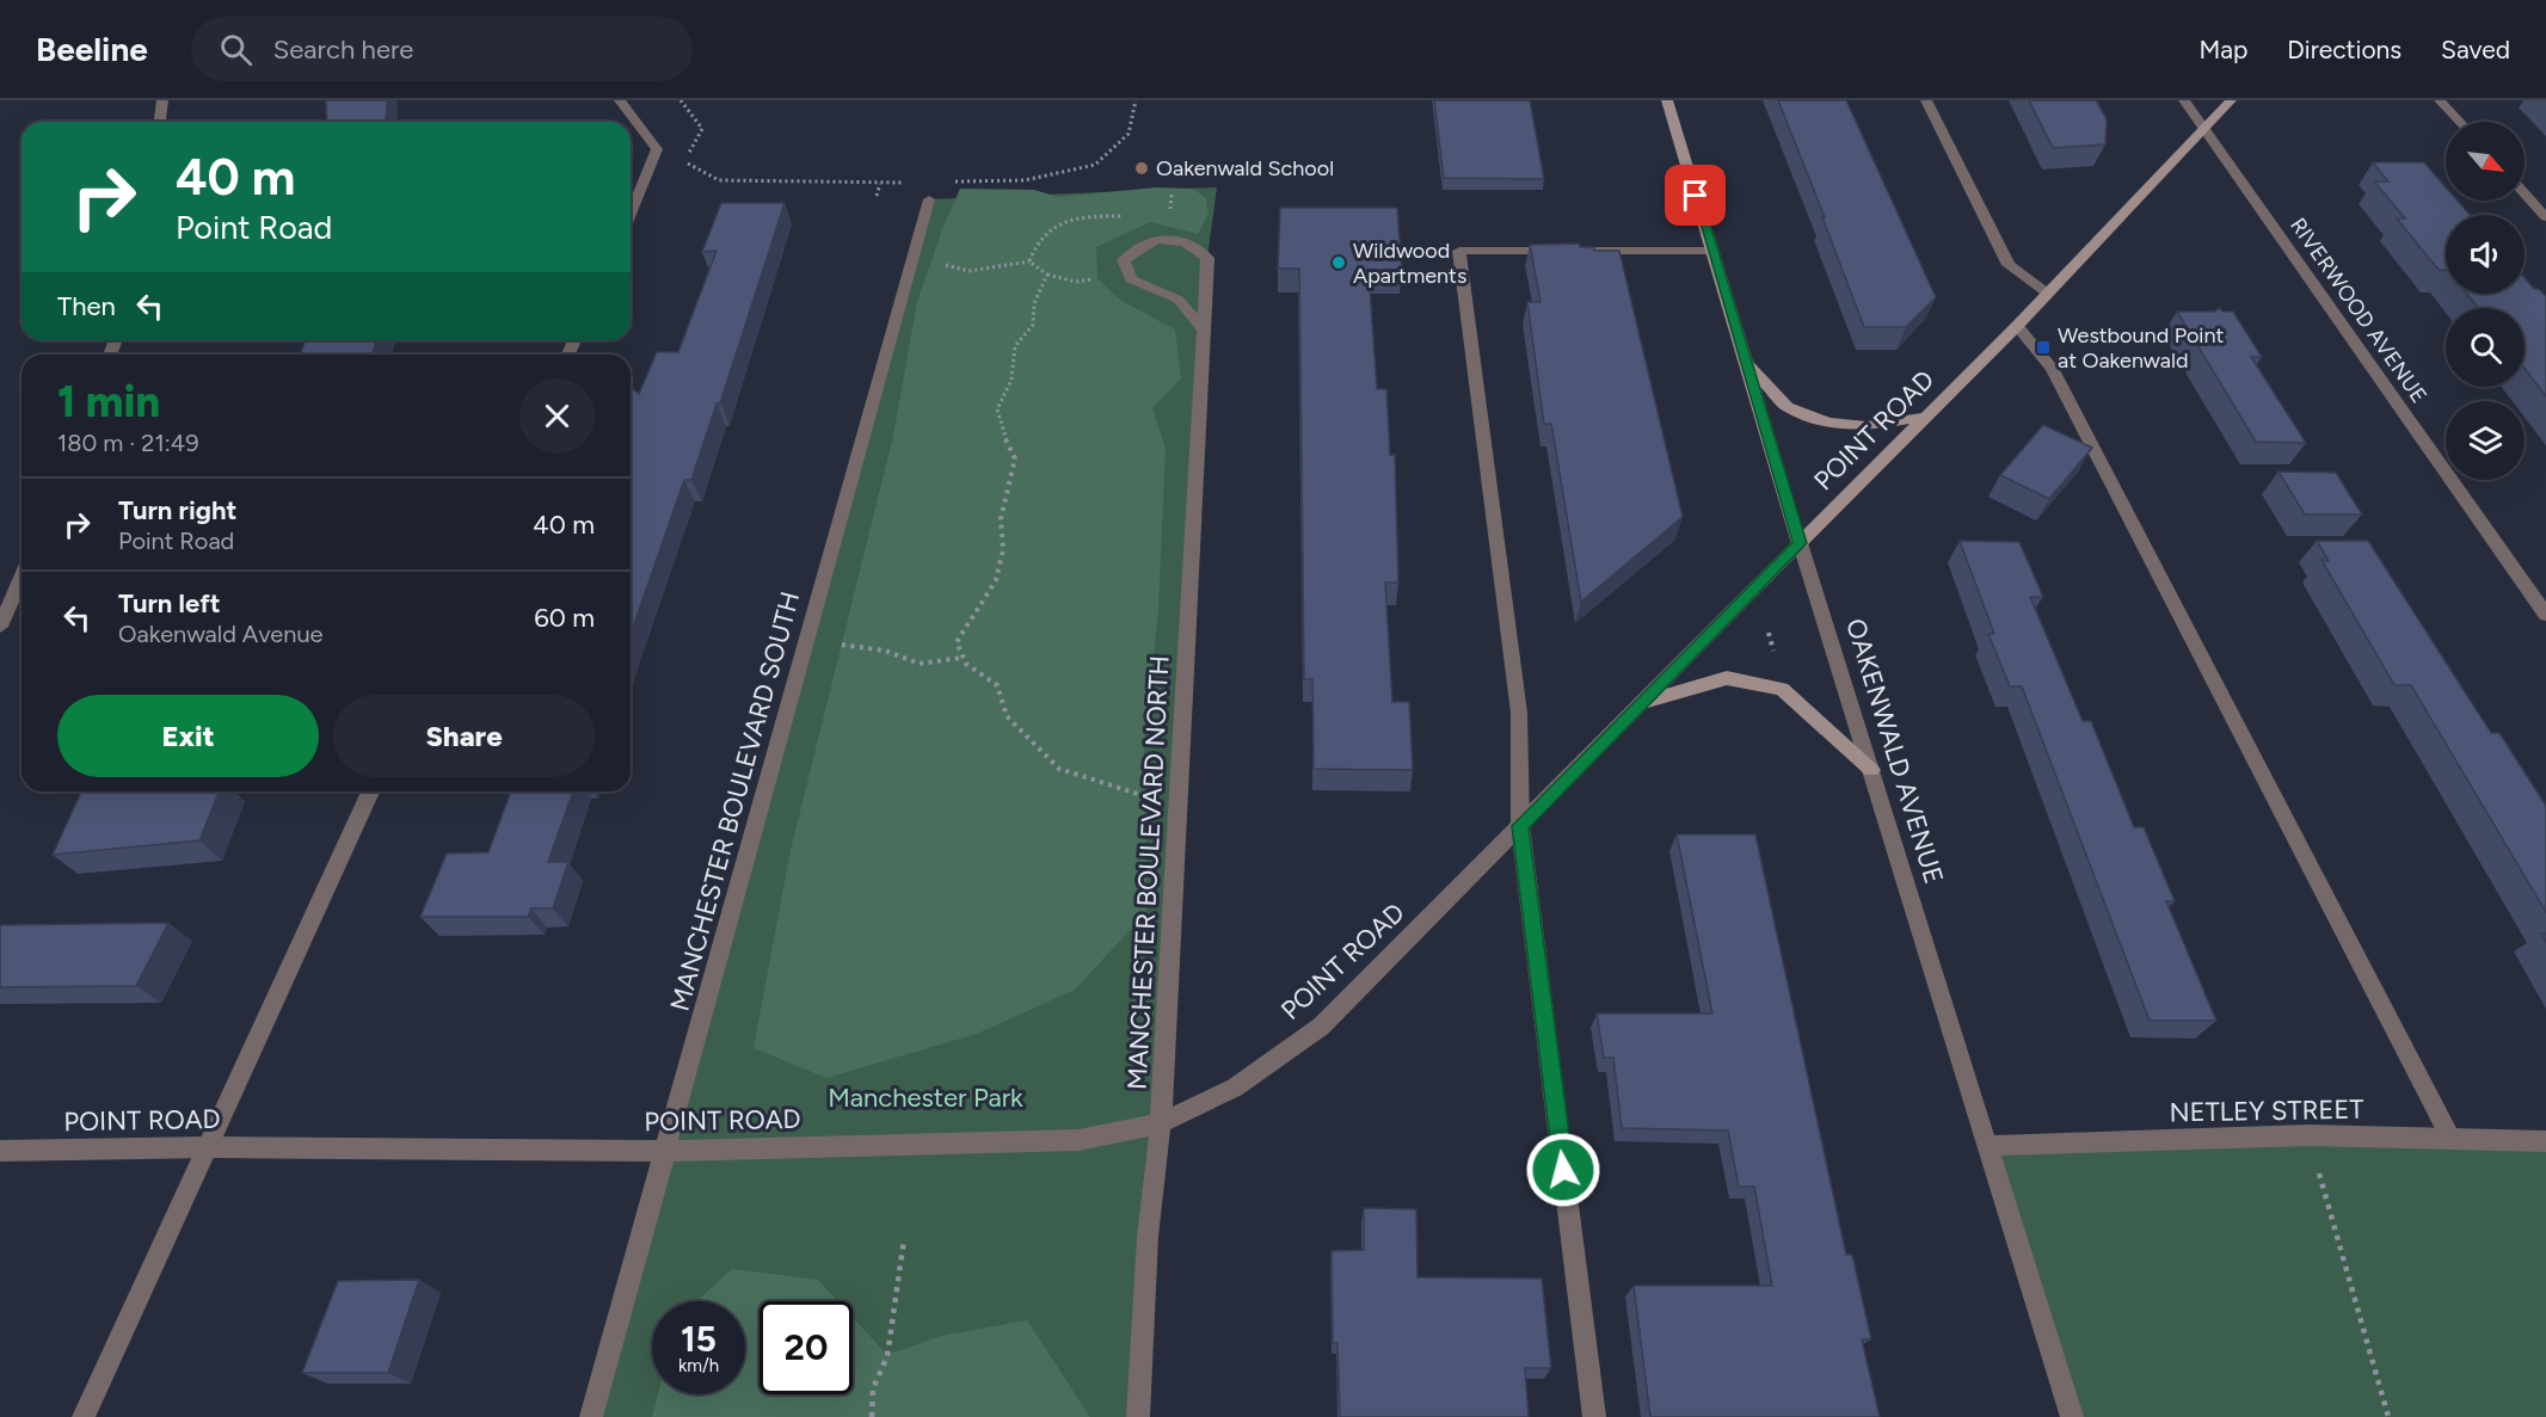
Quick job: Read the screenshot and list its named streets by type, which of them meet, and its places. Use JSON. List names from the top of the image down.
{
  "streets": {
    "street": [
      "RIVERWOOD AVENUE",
      "POINT ROAD",
      "OAKENWALD AVENUE",
      "MANCHESTER BOULEVARD SOUTH",
      "MANCHESTER BOULEVARD NORTH",
      "NETLEY STREET"
    ]
  },
  "crossings": [
    ["RIVERWOOD AVENUE", "POINT ROAD"],
    ["POINT ROAD", "OAKENWALD AVENUE"],
    ["POINT ROAD", "MANCHESTER BOULEVARD SOUTH"],
    ["POINT ROAD", "MANCHESTER BOULEVARD NORTH"],
    ["OAKENWALD AVENUE", "NETLEY STREET"]
  ],
  "parks": ["Manchester Park"],
  "places": {
    "other": ["Oakenwald School", "Wildwood Apartments"],
    "transit": ["Westbound Point at Oakenwald"]
  },
  "north": "bottom right",
  "page": {
    "header": "Beeline",
    "search": "Search here",
    "nav": ["Map", "Directions", "Saved"],
    "turn": ["40 m", "Point Road"],
    "then": "Then",
    "heading": ["1 min", "180 m · 21:49"],
    "list": [
      {
        "name": "Turn right",
        "note": "Point Road",
        "value": "40 m"
      },
      {
        "name": "Turn left",
        "note": "Oakenwald Avenue",
        "value": "60 m"
      }
    ],
    "buttons": ["Exit", "Share"],
    "speed": "15 km/h",
    "limit": "20"
  }
}
